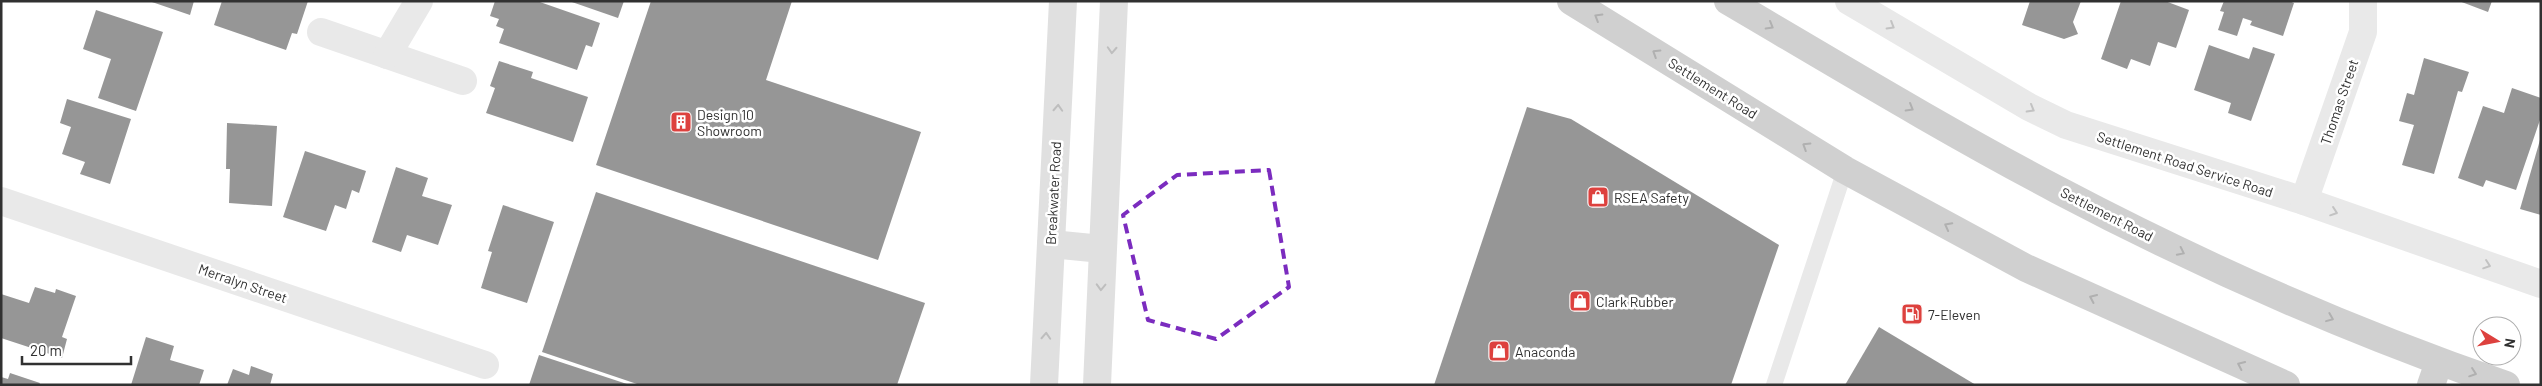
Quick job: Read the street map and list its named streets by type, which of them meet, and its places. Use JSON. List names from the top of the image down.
{
  "streets": {
    "highway": ["Settlement Road"],
    "main road": ["Breakwater Road"],
    "street": ["Thomas Street", "Settlement Road Service Road", "Merralyn Street"]
  },
  "crossings": [
    ["Thomas Street", "Settlement Road Service Road"]
  ],
  "one_way": ["Settlement Road Service Road"],
  "places": {
    "building": ["Design 10 Showroom"],
    "shop": ["RSEA Safety", "Clark Rubber", "Anaconda"],
    "fuel station": ["7-Eleven"]
  },
  "scale_bar": "20 m",
  "north": "right"
}
